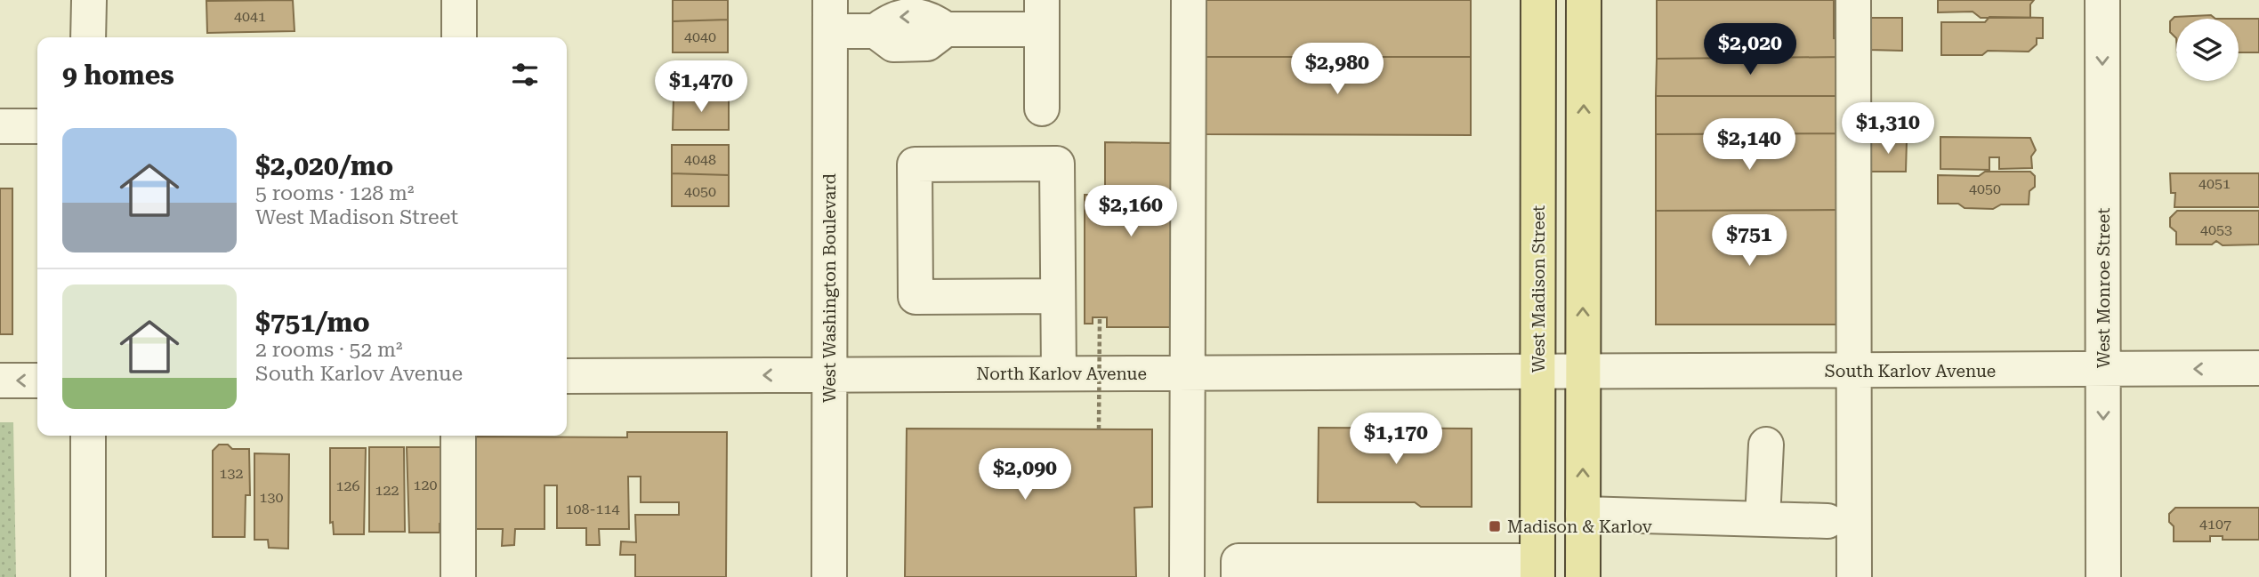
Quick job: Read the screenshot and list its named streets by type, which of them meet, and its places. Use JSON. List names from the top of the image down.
{
  "streets": {
    "main road": ["West Madison Street"],
    "street": [
      "West Washington Boulevard",
      "West Monroe Street",
      "South Karlov Avenue",
      "North Karlov Avenue"
    ]
  },
  "crossings": [
    ["West Washington Boulevard", "North Karlov Avenue"],
    ["West Monroe Street", "South Karlov Avenue"],
    ["West Madison Street", "South Karlov Avenue"],
    ["West Madison Street", "North Karlov Avenue"],
    ["South Karlov Avenue", "North Karlov Avenue"]
  ],
  "places": {
    "transit": ["Madison & Karlov"]
  },
  "house_numbers": [
    "4041",
    "4040",
    "4048",
    "4051",
    "4050",
    "4050",
    "4053",
    "132",
    "120",
    "126",
    "122",
    "130",
    "108-114",
    "4107"
  ],
  "page": {
    "price": [
      "$2,020",
      "$2,980",
      "$1,470",
      "$1,310",
      "$2,140",
      "$2,160",
      "$751",
      "$1,170",
      "$2,090"
    ],
    "heading": "9 homes",
    "list": [
      {
        "name": "$2,020/mo",
        "note": "5 rooms · 128 m² · West Madison Street"
      },
      {
        "name": "$751/mo",
        "note": "2 rooms · 52 m² · South Karlov Avenue"
      }
    ]
  }
}
